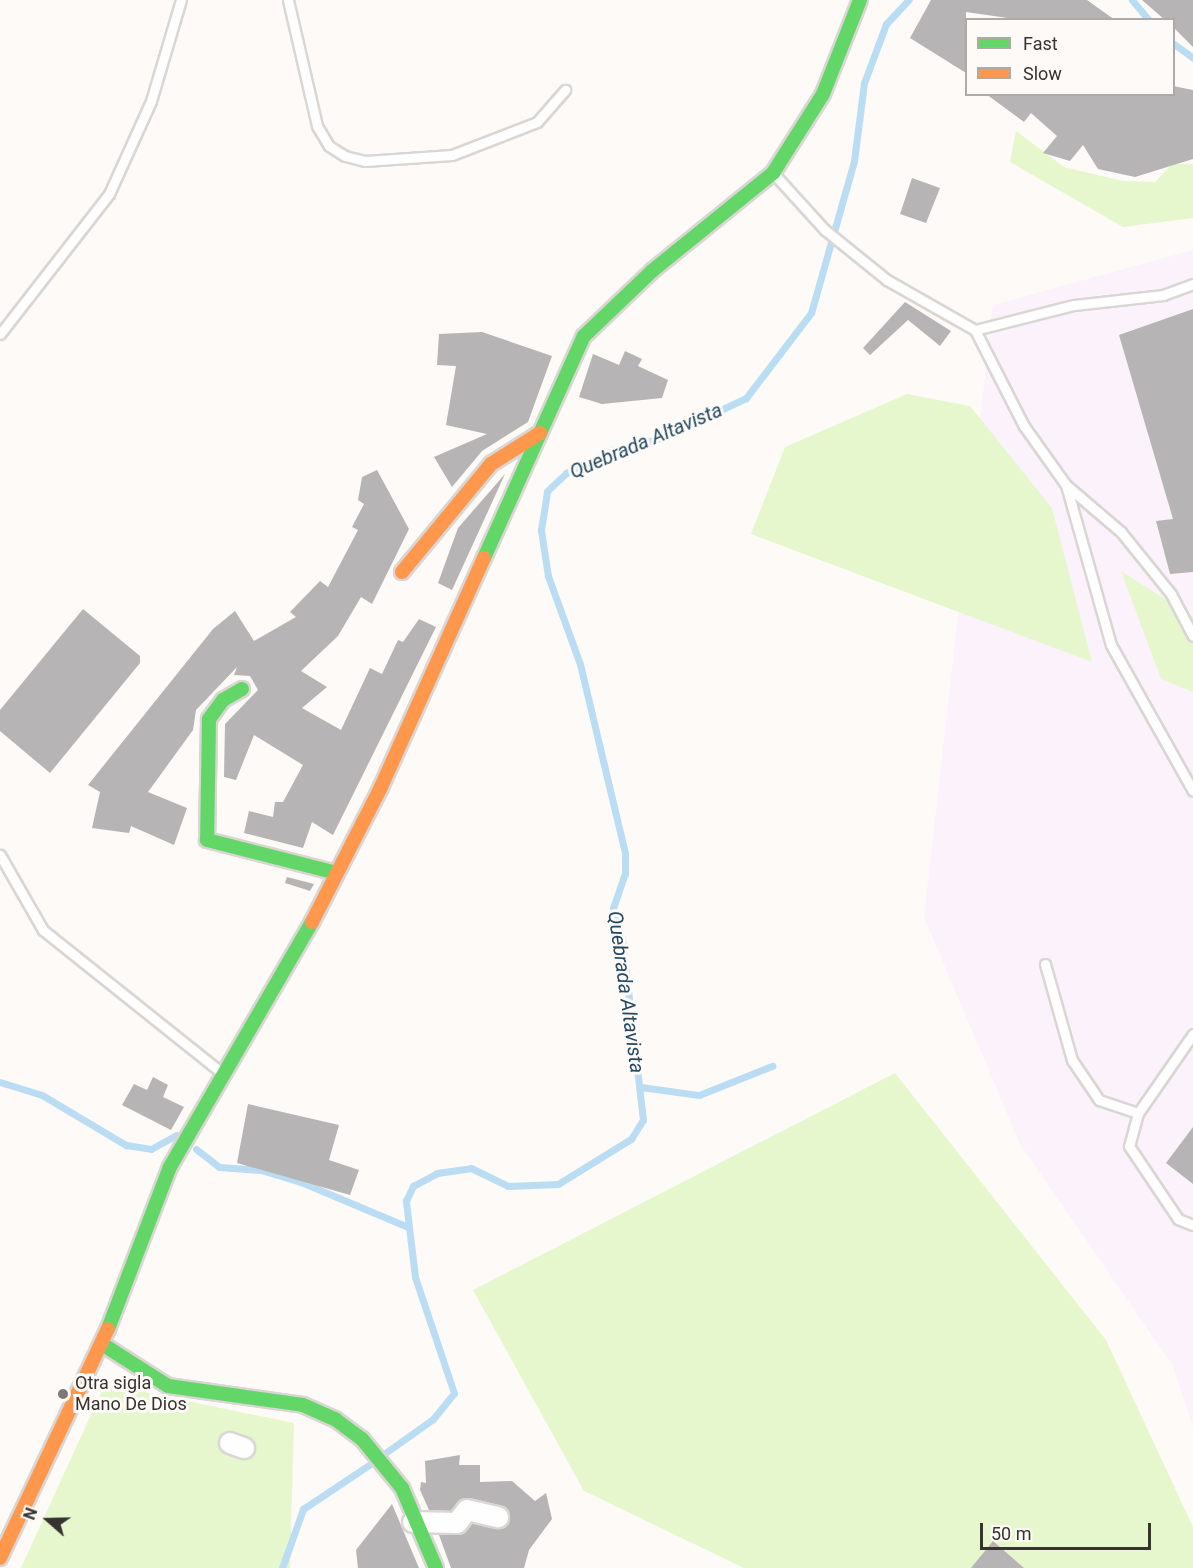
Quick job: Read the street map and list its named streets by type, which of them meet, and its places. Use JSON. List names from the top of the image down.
{
  "water": ["Quebrada Altavista"],
  "places": ["Otra sigla Mano De Dios"],
  "legend": ["Fast", "Slow"],
  "scale_bar": "50 m",
  "north": "left"
}
